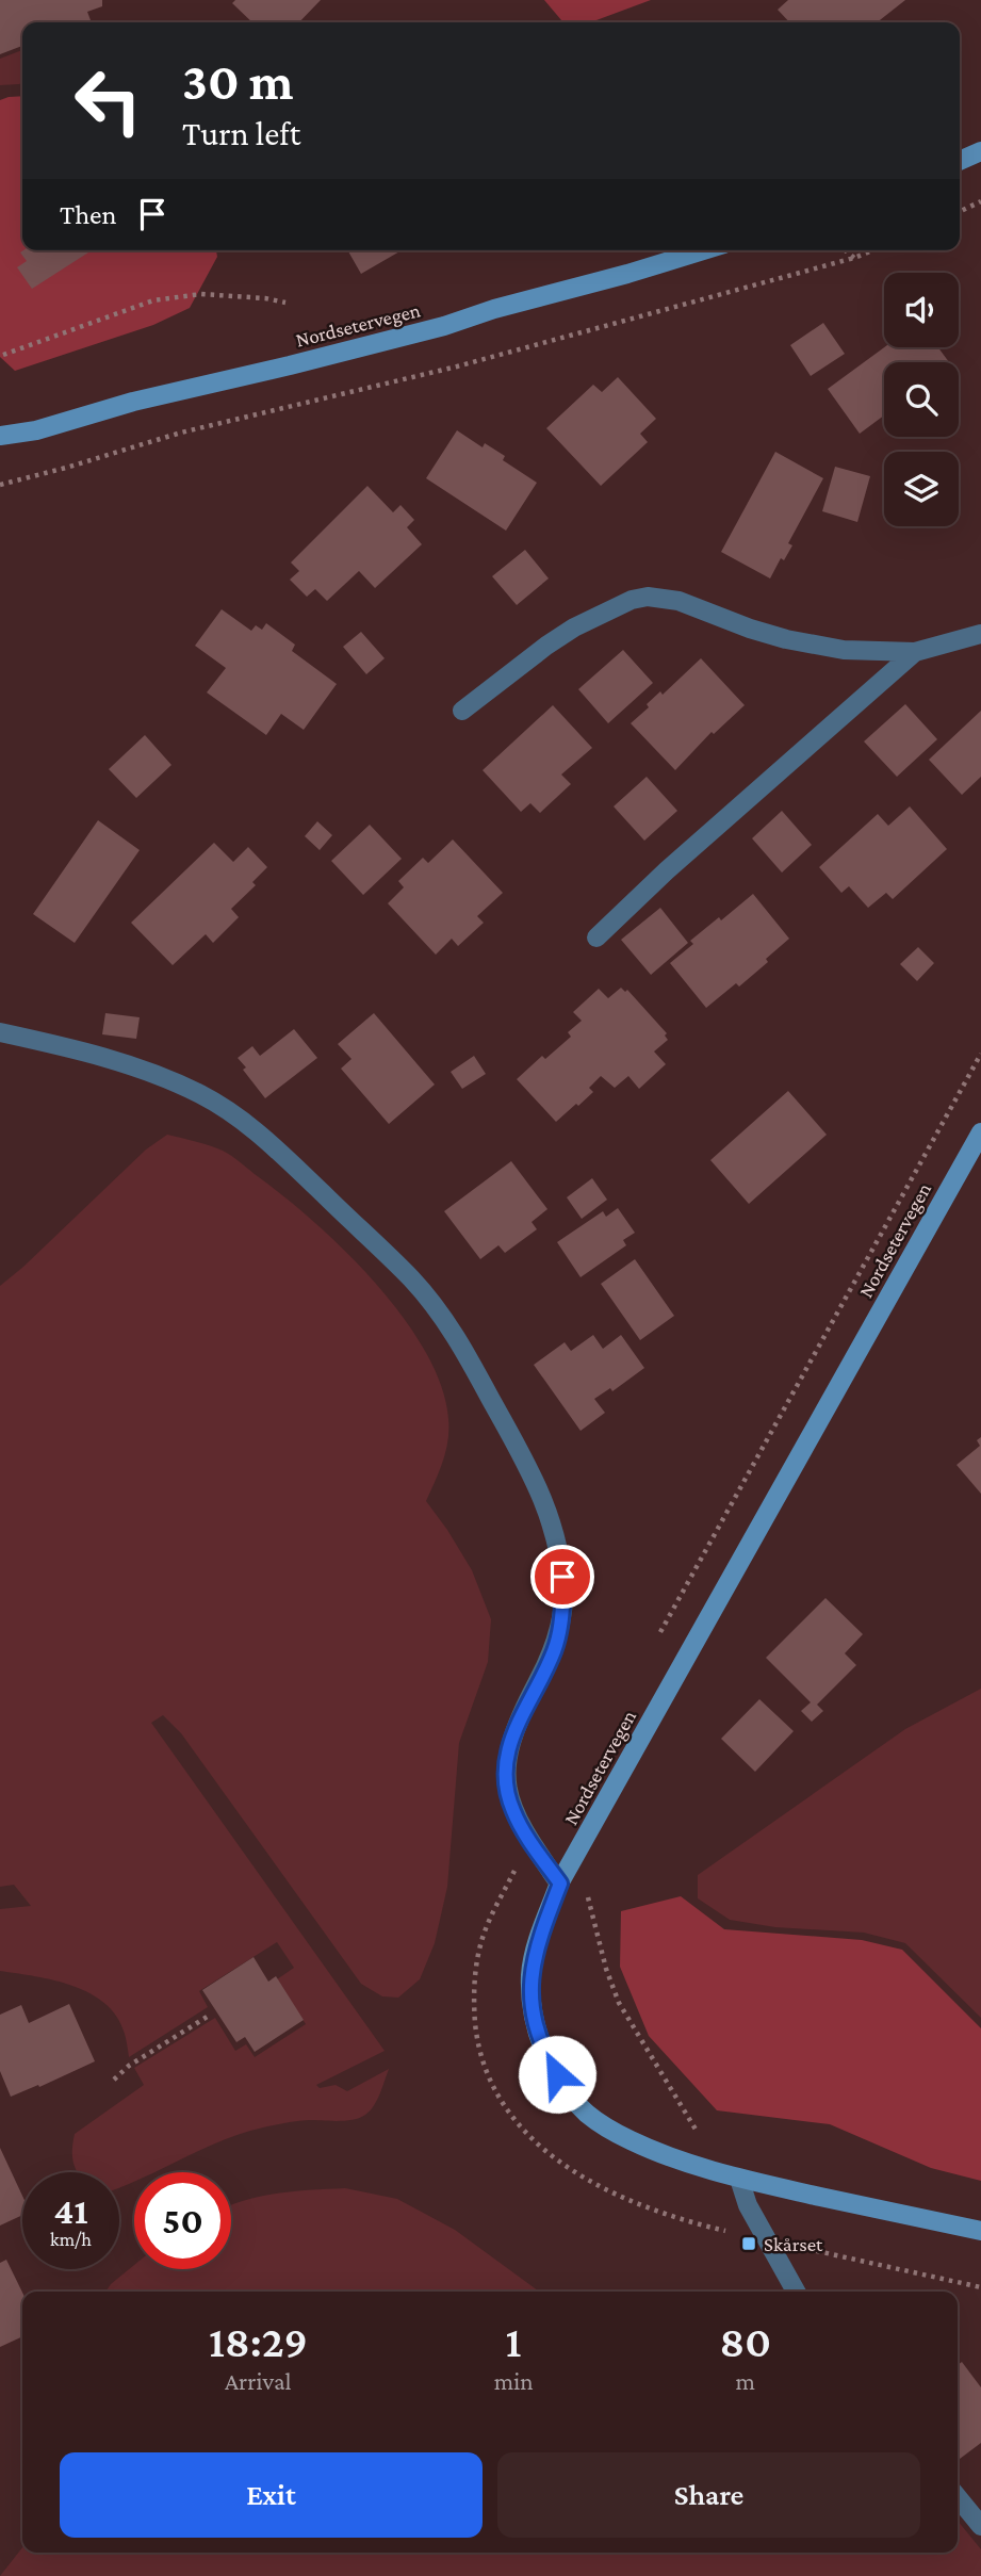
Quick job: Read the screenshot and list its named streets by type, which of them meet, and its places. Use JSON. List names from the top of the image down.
{
  "streets": {
    "main road": ["Nordsetervegen"]
  },
  "places": {
    "transit": ["Skårset"]
  },
  "page": {
    "turn": ["30 m", "Turn left"],
    "then": "Then",
    "speed": "41 km/h",
    "limit": "50",
    "eta": [
      "18:29",
      "Arrival",
      "1",
      "min",
      "80",
      "m"
    ],
    "buttons": ["Exit", "Share"]
  }
}
